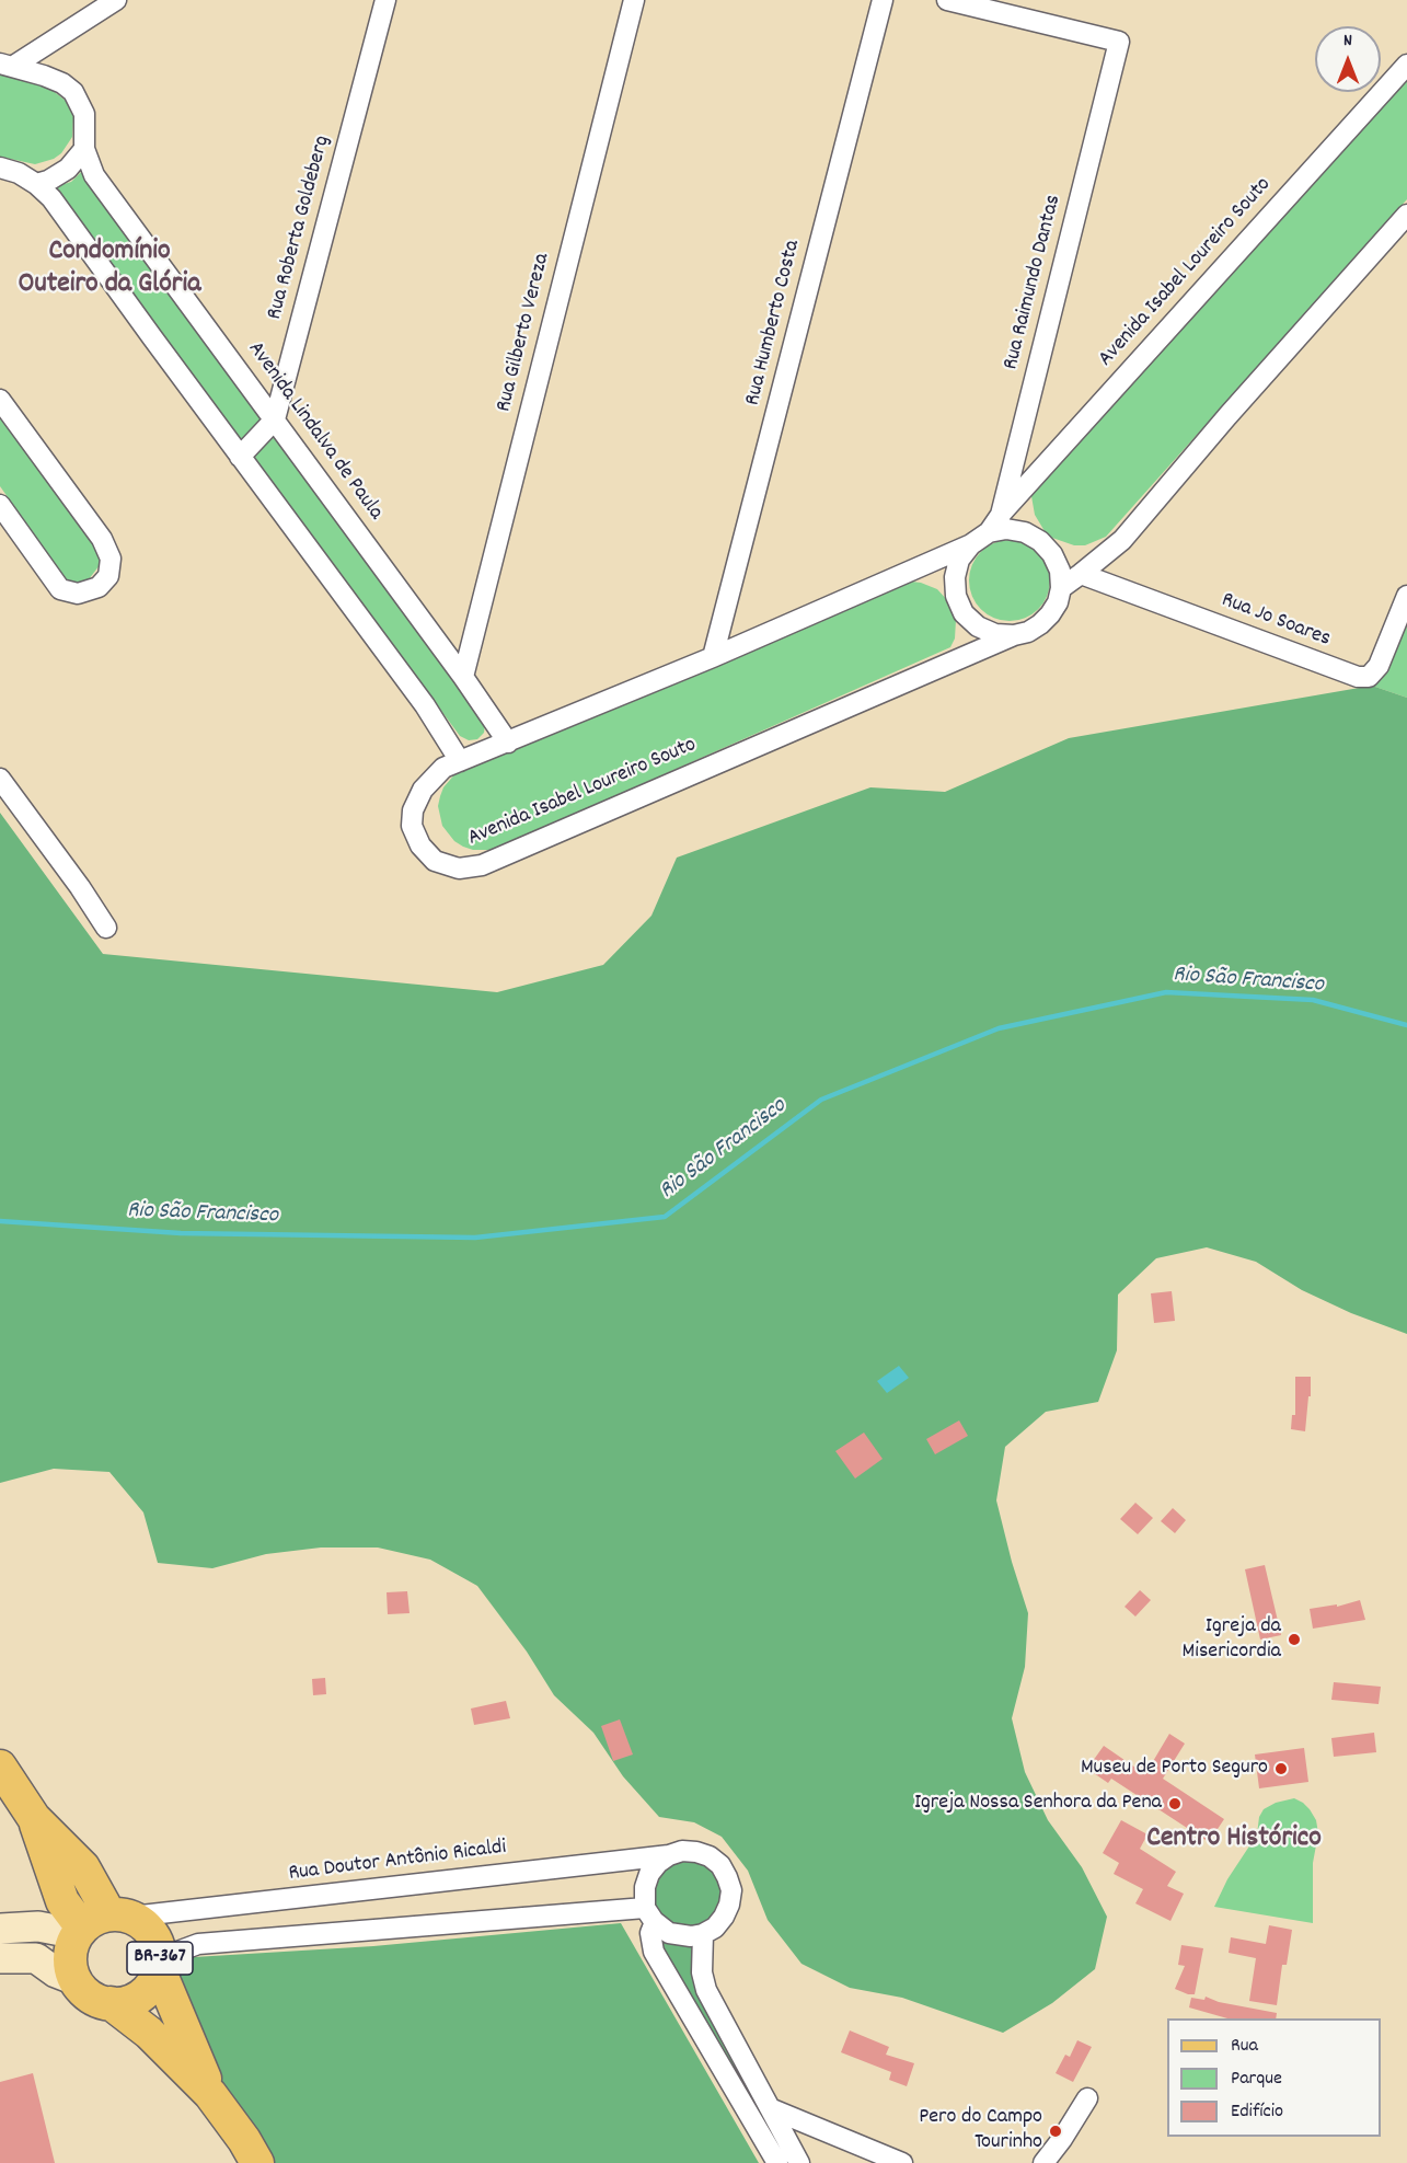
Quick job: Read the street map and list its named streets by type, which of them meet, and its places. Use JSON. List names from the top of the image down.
{
  "streets": {
    "main road": ["BR-367"],
    "street": [
      "Rua Roberta Goldeberg",
      "Avenida Isabel Loureiro Souto",
      "Rua Raimundo Dantas",
      "Rua Humberto Costa",
      "Rua Gilberto Vereza",
      "Avenida Lindalva de Paula",
      "Rua Jo Soares",
      "Rua Doutor Antônio Ricaldi"
    ]
  },
  "crossings": [
    ["Rua Roberta Goldeberg", "Avenida Lindalva de Paula"],
    ["Avenida Isabel Loureiro Souto", "Rua Raimundo Dantas"],
    ["Avenida Isabel Loureiro Souto", "Rua Humberto Costa"],
    ["Avenida Isabel Loureiro Souto", "Avenida Lindalva de Paula"],
    ["Rua Gilberto Vereza", "Avenida Lindalva de Paula"],
    ["Rua Doutor Antônio Ricaldi", "BR-367"]
  ],
  "districts": ["Condomínio Outeiro da Glória", "Centro Histórico"],
  "water": ["Rio São Francisco"],
  "places": [
    "Igreja da Misericordia",
    "Museu de Porto Seguro",
    "Igreja Nossa Senhora da Pena",
    "Pero do Campo Tourinho"
  ],
  "legend": ["Rua", "Parque", "Edifício"],
  "north": "top"
}
